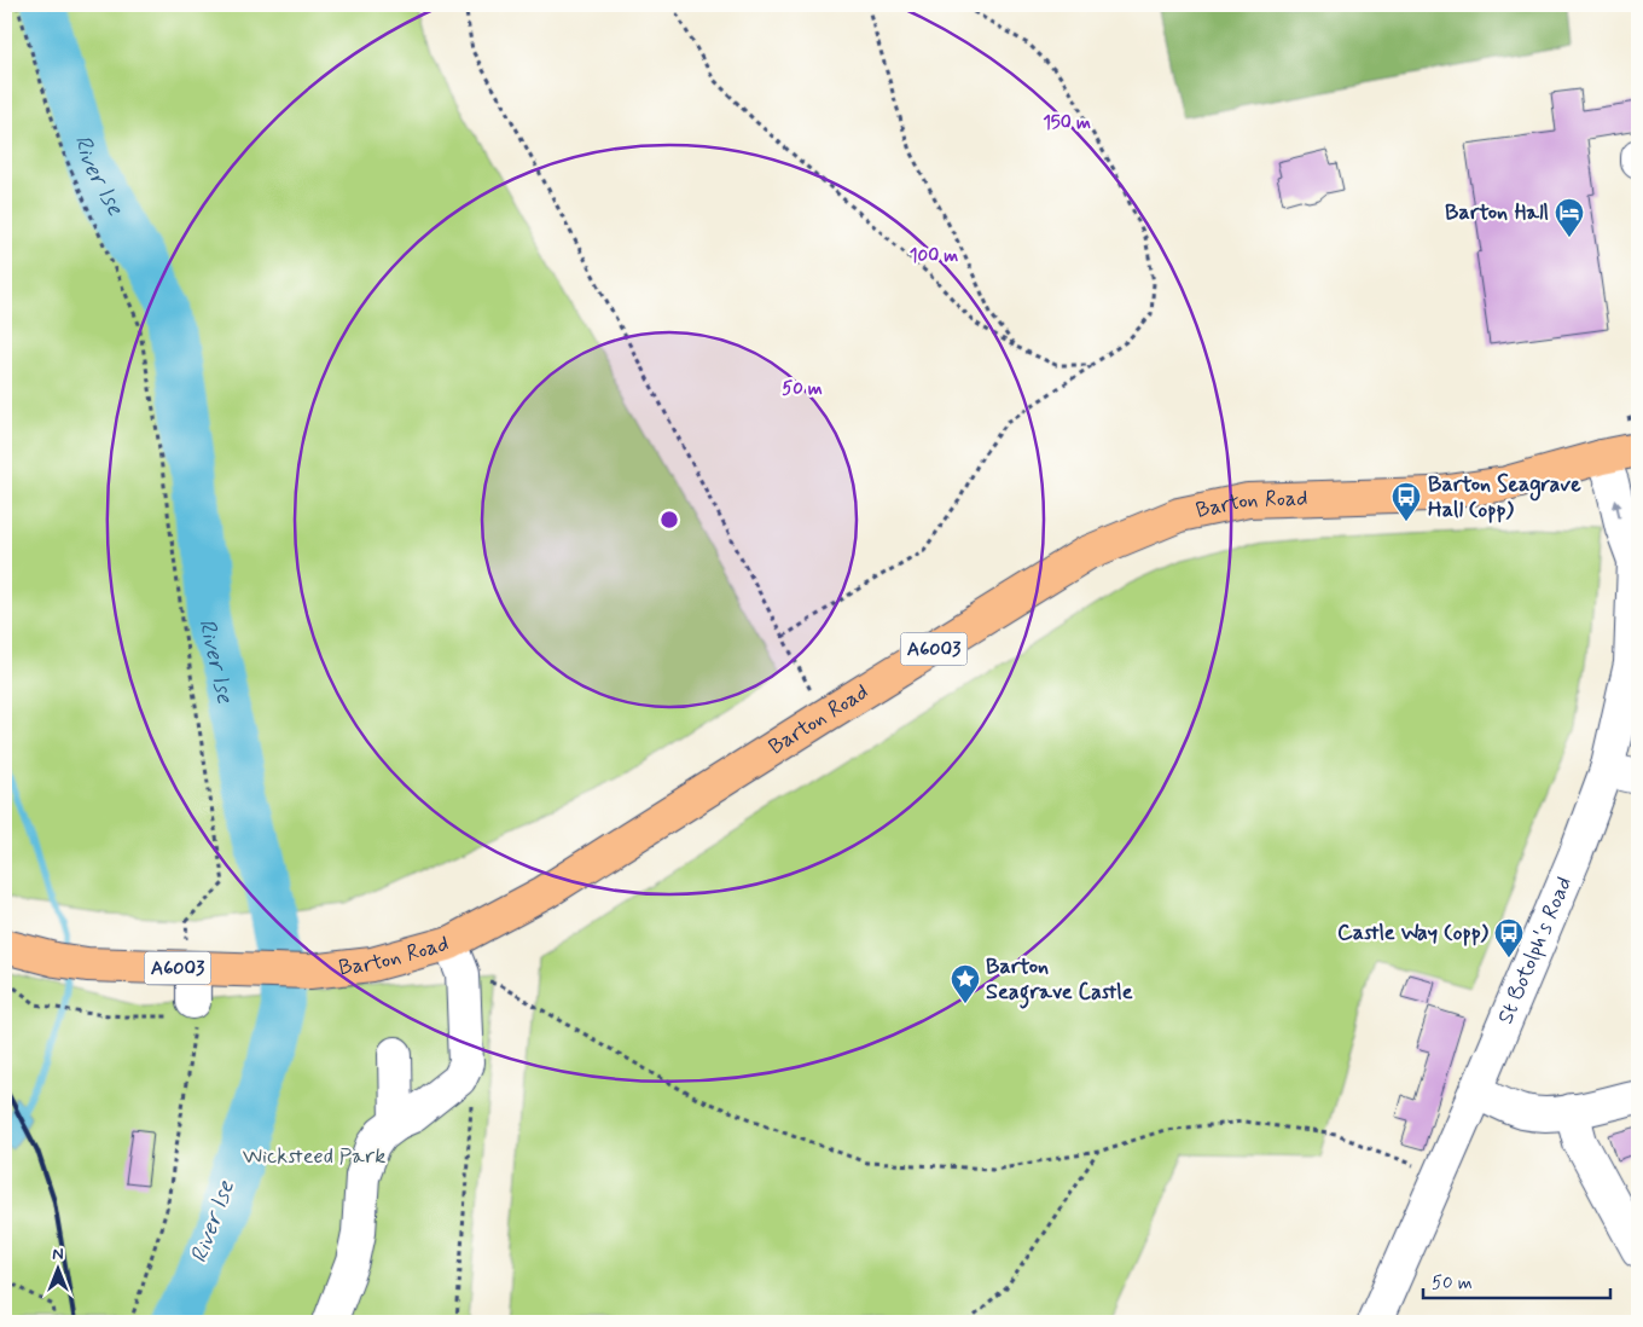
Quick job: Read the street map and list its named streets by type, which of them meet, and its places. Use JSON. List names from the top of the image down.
{
  "streets": {
    "main road": ["Barton Road", "A6003"],
    "street": ["St Botolph's Road"]
  },
  "crossings": [
    ["Barton Road", "St Botolph's Road"]
  ],
  "water": ["River Ise"],
  "parks": ["Wicksteed Park"],
  "places": {
    "hotel": ["Barton Hall"],
    "bus stop": ["Barton Seagrave Hall (opp)", "Castle Way (opp)"],
    "place": ["Barton Seagrave Castle"]
  },
  "scale_bar": "50 m",
  "north": "top",
  "rings": ["150 m", "100 m", "50 m"]
}
